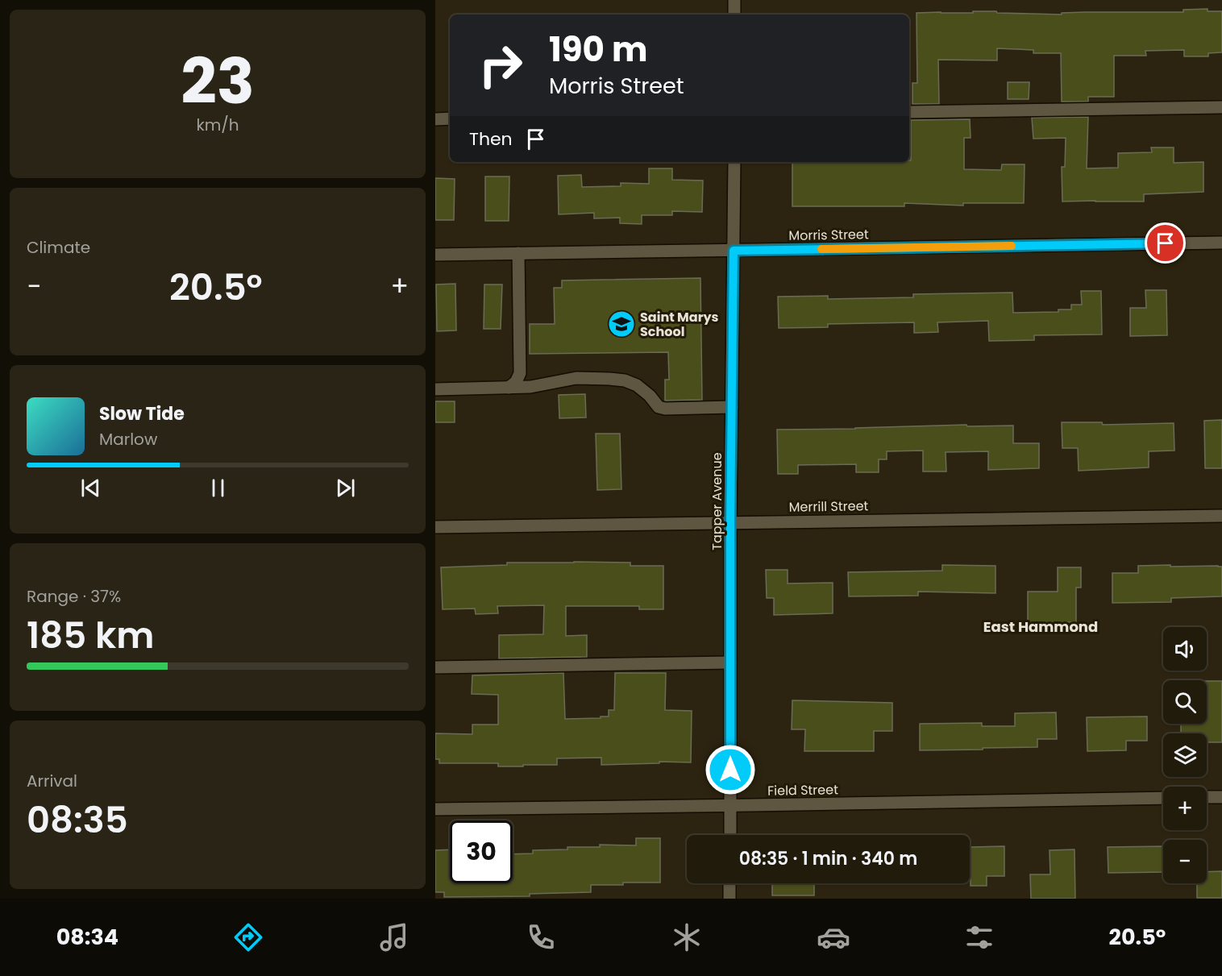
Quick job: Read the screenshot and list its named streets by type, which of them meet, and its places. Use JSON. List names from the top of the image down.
{
  "streets": {
    "street": [
      "Morris Street",
      "Tapper Avenue",
      "Merrill Street",
      "Field Street"
    ]
  },
  "crossings": [
    ["Morris Street", "Tapper Avenue"],
    ["Tapper Avenue", "Merrill Street"],
    ["Tapper Avenue", "Field Street"]
  ],
  "districts": ["East Hammond"],
  "places": {
    "school or university": ["Saint Marys School"]
  },
  "page": {
    "tile": [
      ["23", "km/h"],
      "Climate",
      ["Range · 37%", "185 km"],
      ["Arrival", "08:35"]
    ],
    "turn": ["190 m", "Morris Street"],
    "then": "Then",
    "heat": ["−", "20.5°", "+"],
    "song": ["Slow Tide", "Marlow"],
    "map_buttons": ["+", "−"],
    "limit": "30",
    "trip": "08:35 · 1 min · 340 m",
    "tabs": ["08:34", "20.5°"]
  }
}
